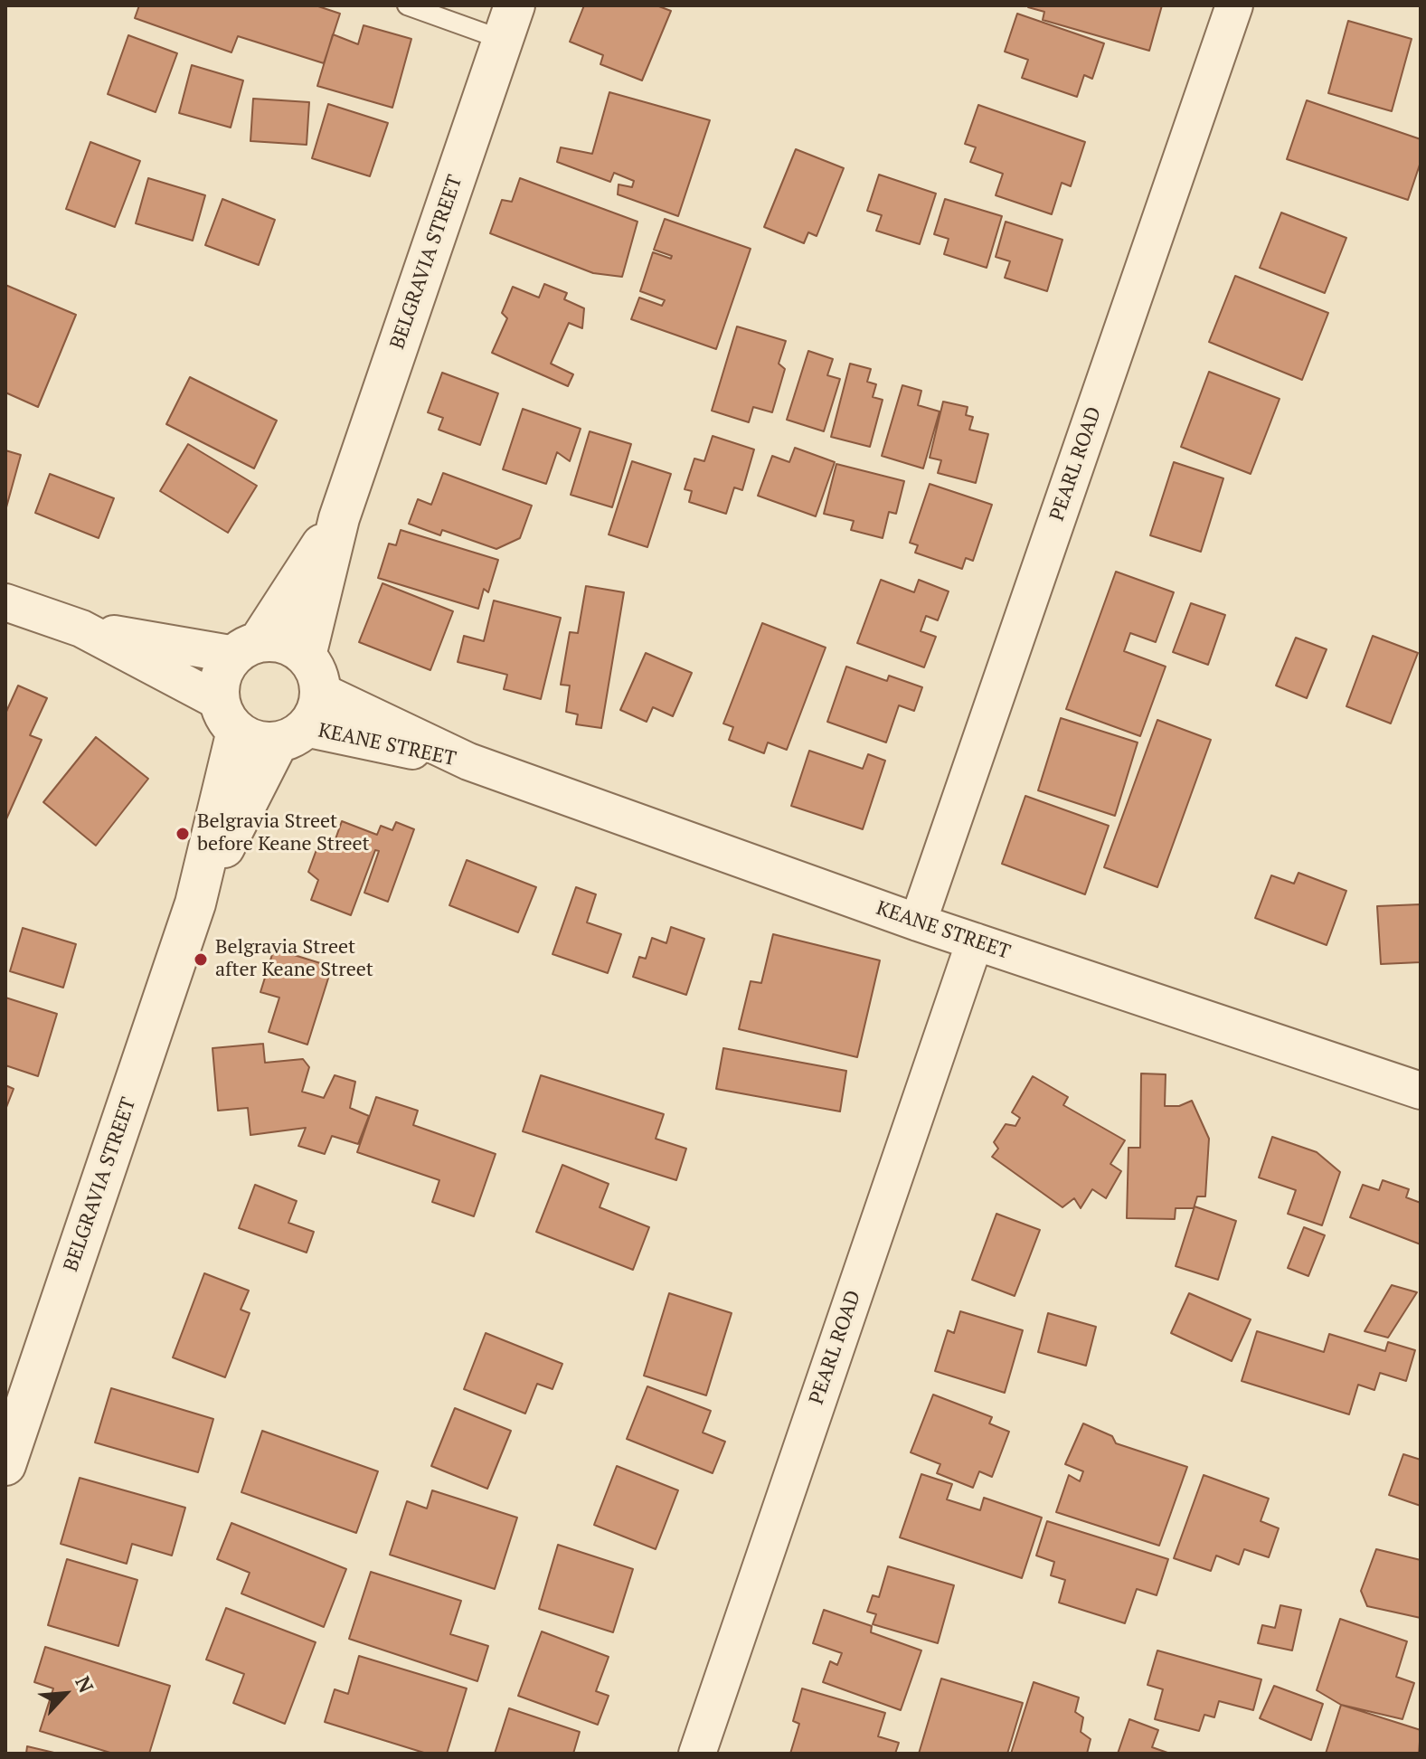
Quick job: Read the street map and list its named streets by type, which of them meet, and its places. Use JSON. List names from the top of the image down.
{
  "streets": {
    "street": ["BELGRAVIA STREET", "PEARL ROAD", "KEANE STREET"]
  },
  "crossings": [
    ["BELGRAVIA STREET", "KEANE STREET"],
    ["PEARL ROAD", "KEANE STREET"]
  ],
  "places": ["Belgravia Street before Keane Street", "Belgravia Street after Keane Street"],
  "north": "top right"
}
